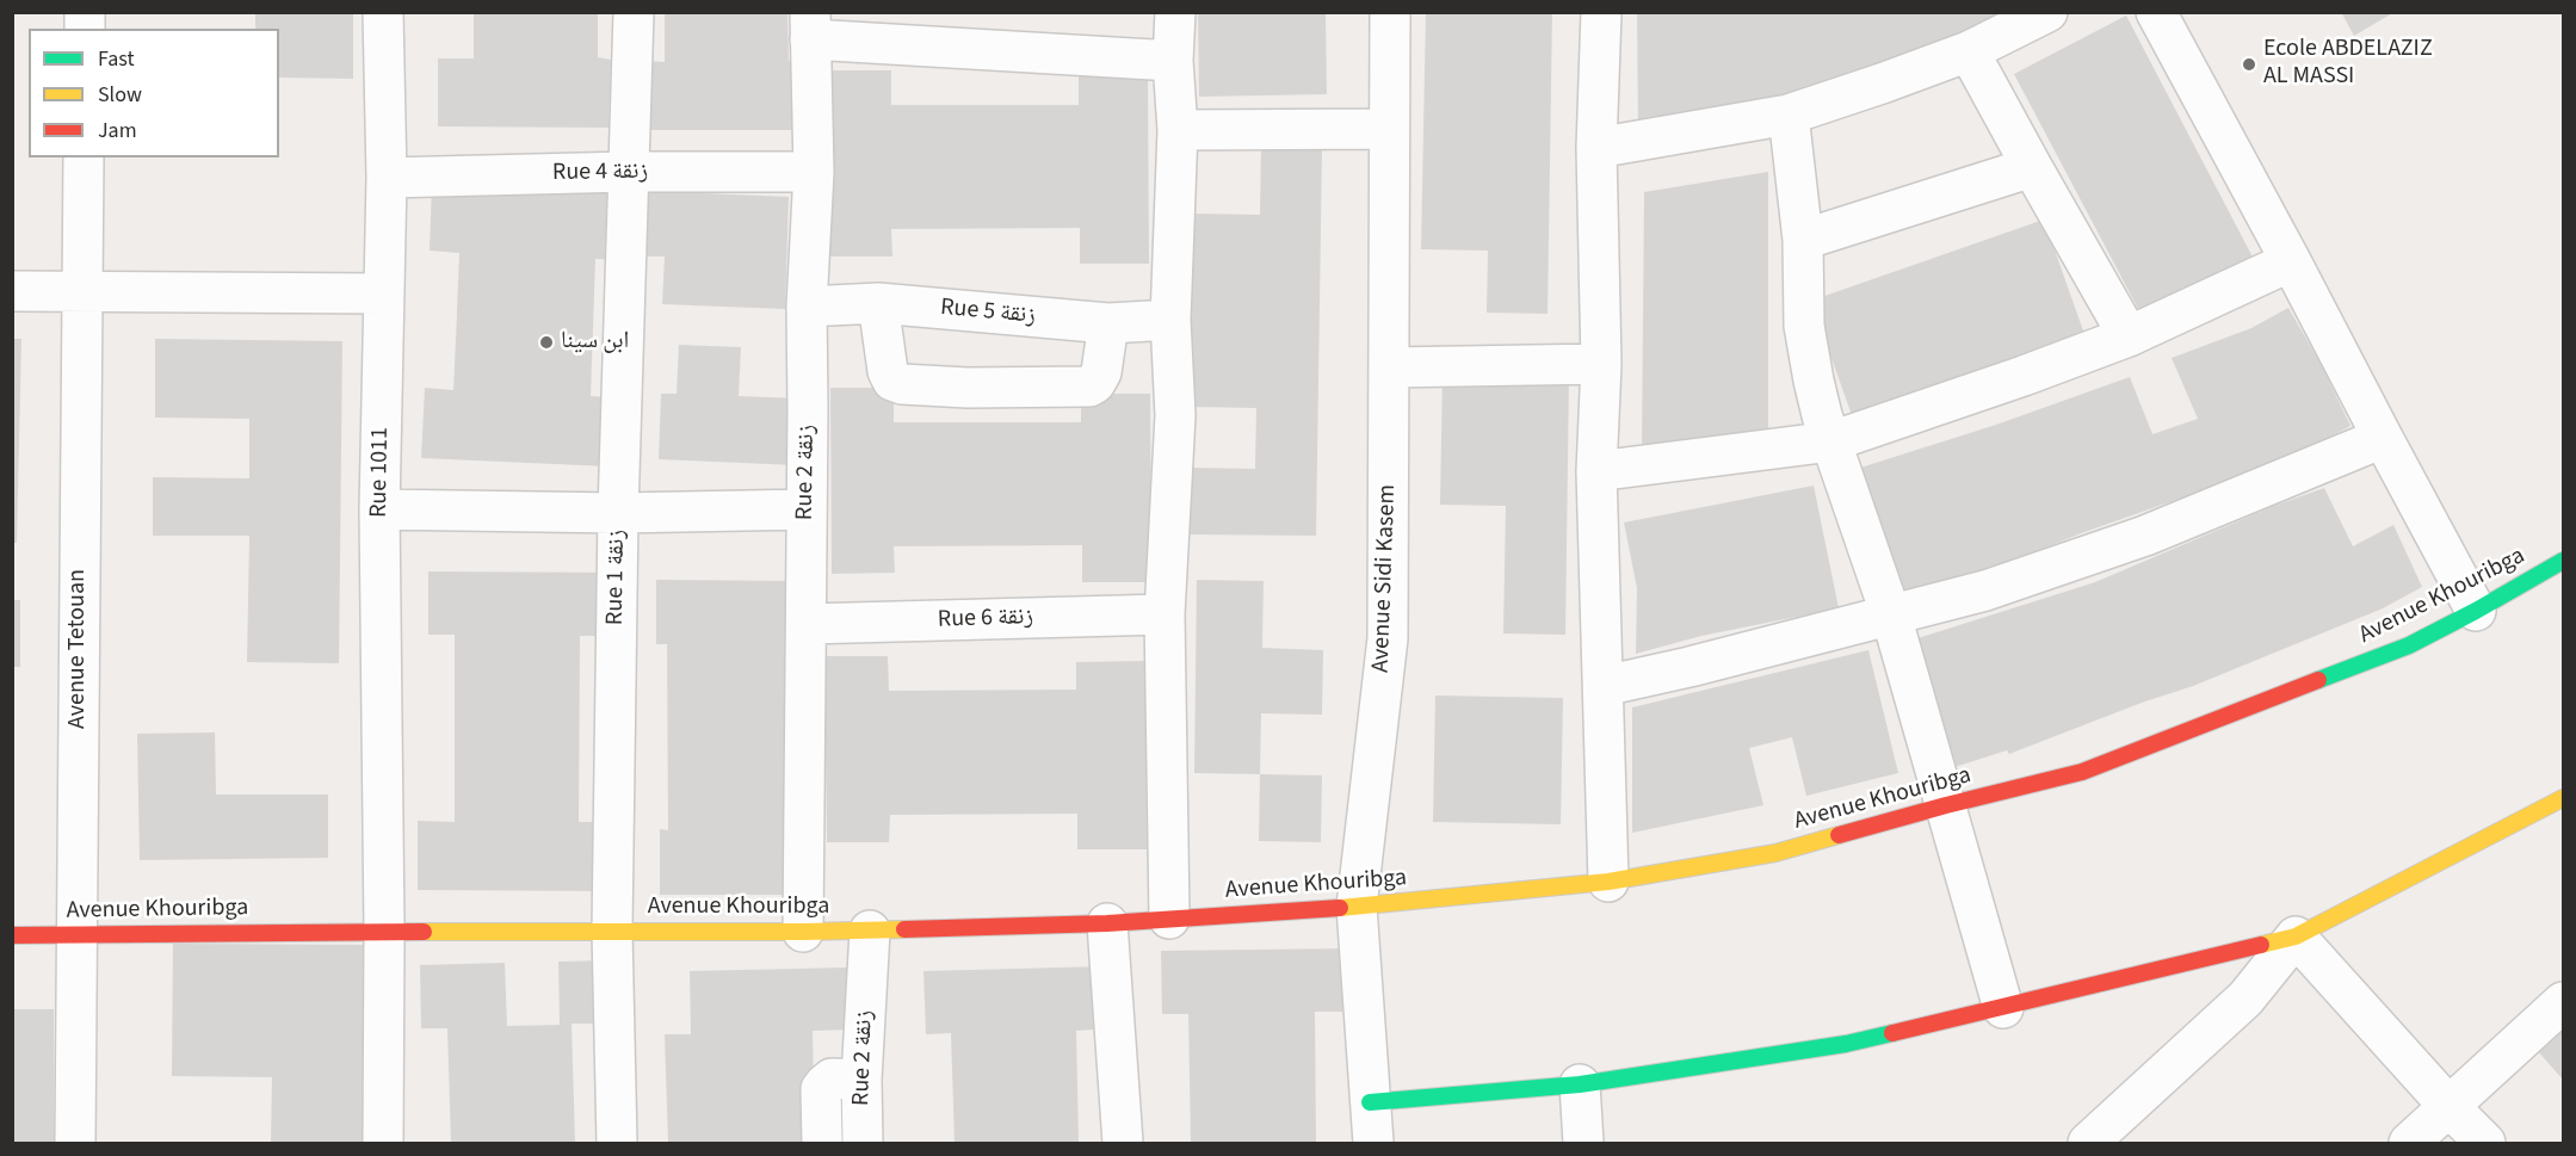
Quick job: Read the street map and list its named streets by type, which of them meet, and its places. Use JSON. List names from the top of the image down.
{
  "streets": {
    "street": [
      "Rue 4 زنقة",
      "Rue 5 زنقة",
      "Rue 1011",
      "Rue 2 زنقة",
      "Rue 1 زنقة",
      "Avenue Sidi Kasem",
      "Avenue Khouribga",
      "Rue 6 زنقة",
      "Avenue Tetouan"
    ]
  },
  "crossings": [
    ["Rue 4 زنقة", "Rue 1011"],
    ["Rue 4 زنقة", "Rue 2 زنقة"],
    ["Rue 4 زنقة", "Rue 1 زنقة"],
    ["Rue 5 زنقة", "Rue 2 زنقة"],
    ["Rue 1011", "Avenue Khouribga"],
    ["Rue 2 زنقة", "Avenue Khouribga"],
    ["Rue 2 زنقة", "Rue 6 زنقة"],
    ["Rue 1 زنقة", "Avenue Khouribga"],
    ["Avenue Sidi Kasem", "Avenue Khouribga"],
    ["Avenue Khouribga", "Avenue Tetouan"]
  ],
  "places": ["Ecole ABDELAZIZ AL MASSI", "ابن سينا"],
  "legend": ["Fast", "Slow", "Jam"]
}
